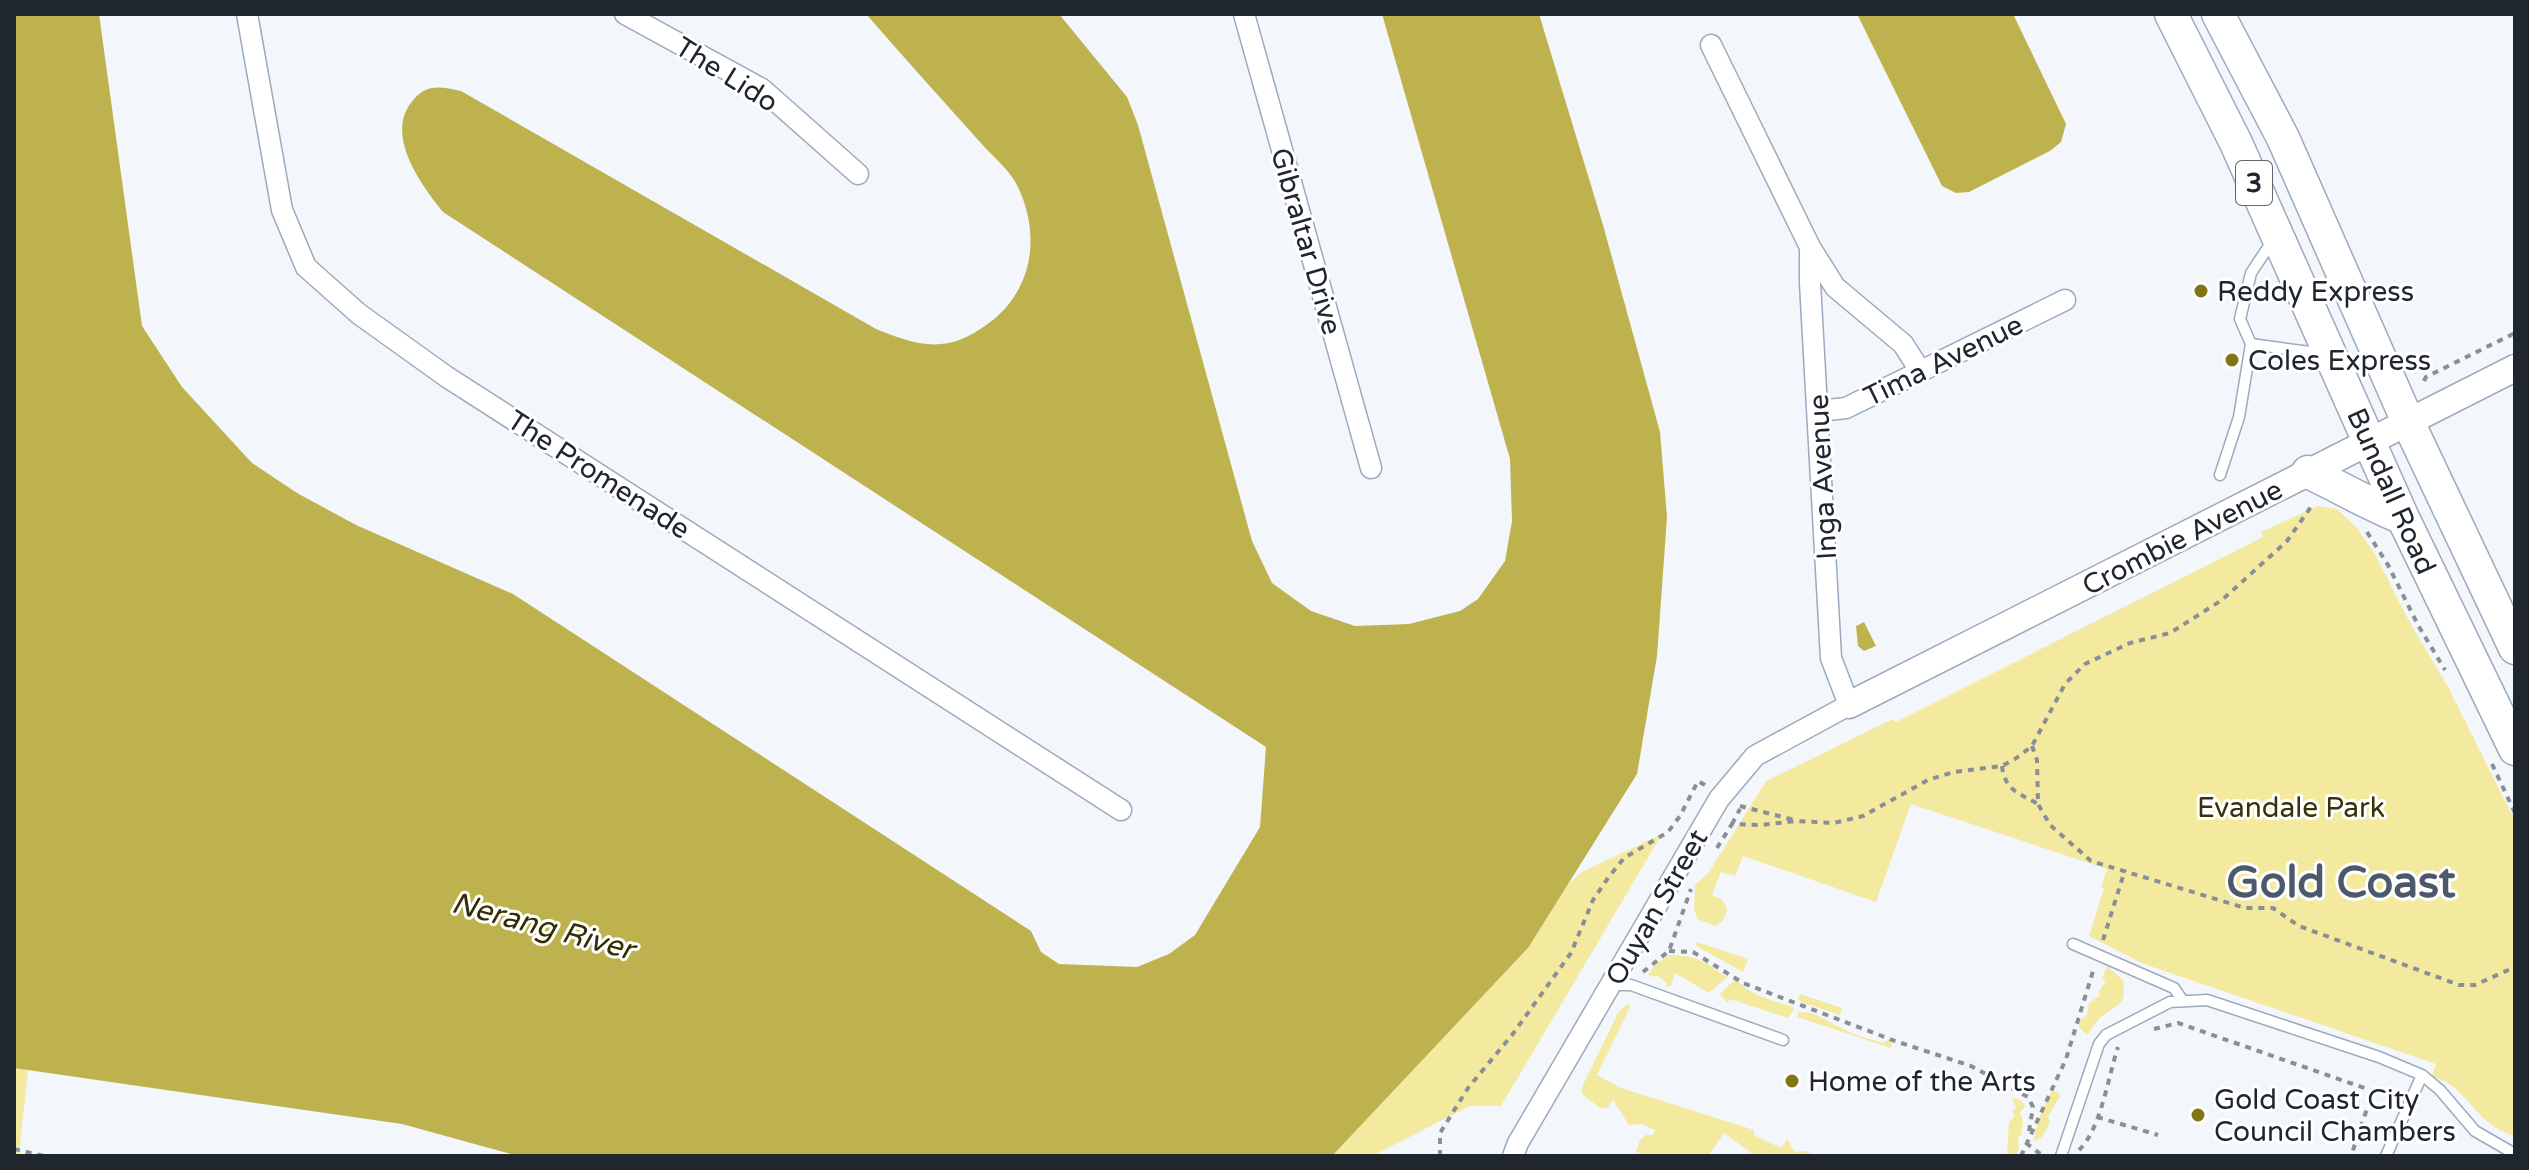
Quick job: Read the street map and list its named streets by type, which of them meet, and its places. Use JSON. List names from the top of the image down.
{
  "streets": {
    "main road": ["3", "Bundall Road"],
    "street": [
      "The Lido",
      "Gibraltar Drive",
      "Tima Avenue",
      "The Promenade",
      "Inga Avenue",
      "Crombie Avenue",
      "Ouyan Street"
    ]
  },
  "crossings": [
    ["Tima Avenue", "Inga Avenue"],
    ["Inga Avenue", "Crombie Avenue"],
    ["Inga Avenue", "Ouyan Street"],
    ["Bundall Road", "Crombie Avenue"],
    ["Crombie Avenue", "Ouyan Street"]
  ],
  "districts": ["Gold Coast"],
  "water": ["Nerang River"],
  "parks": ["Evandale Park"],
  "places": [
    "Reddy Express",
    "Coles Express",
    "Home of the Arts",
    "Gold Coast City Council Chambers"
  ]
}
